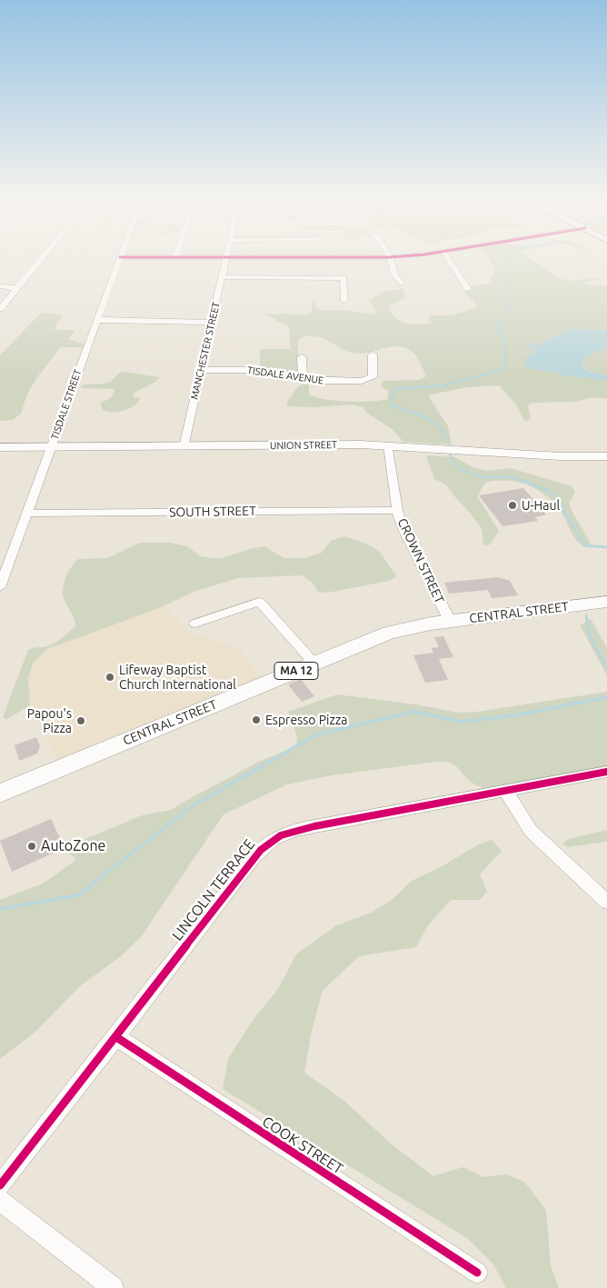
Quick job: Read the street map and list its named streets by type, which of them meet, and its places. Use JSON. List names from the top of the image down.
{
  "streets": {
    "main road": ["UNION STREET", "CENTRAL STREET", "MA 12"],
    "street": [
      "MANCHESTER STREET",
      "TISDALE AVENUE",
      "TISDALE STREET",
      "SOUTH STREET",
      "CROWN STREET",
      "LINCOLN TERRACE",
      "COOK STREET"
    ]
  },
  "crossings": [
    ["MANCHESTER STREET", "TISDALE AVENUE"],
    ["MANCHESTER STREET", "UNION STREET"],
    ["TISDALE STREET", "UNION STREET"],
    ["TISDALE STREET", "SOUTH STREET"],
    ["UNION STREET", "CROWN STREET"],
    ["SOUTH STREET", "CROWN STREET"],
    ["CROWN STREET", "CENTRAL STREET"],
    ["LINCOLN TERRACE", "COOK STREET"]
  ],
  "places": [
    "U-Haul",
    "Lifeway Baptist Church International",
    "Espresso Pizza",
    "Papou's Pizza",
    "AutoZone"
  ]
}
